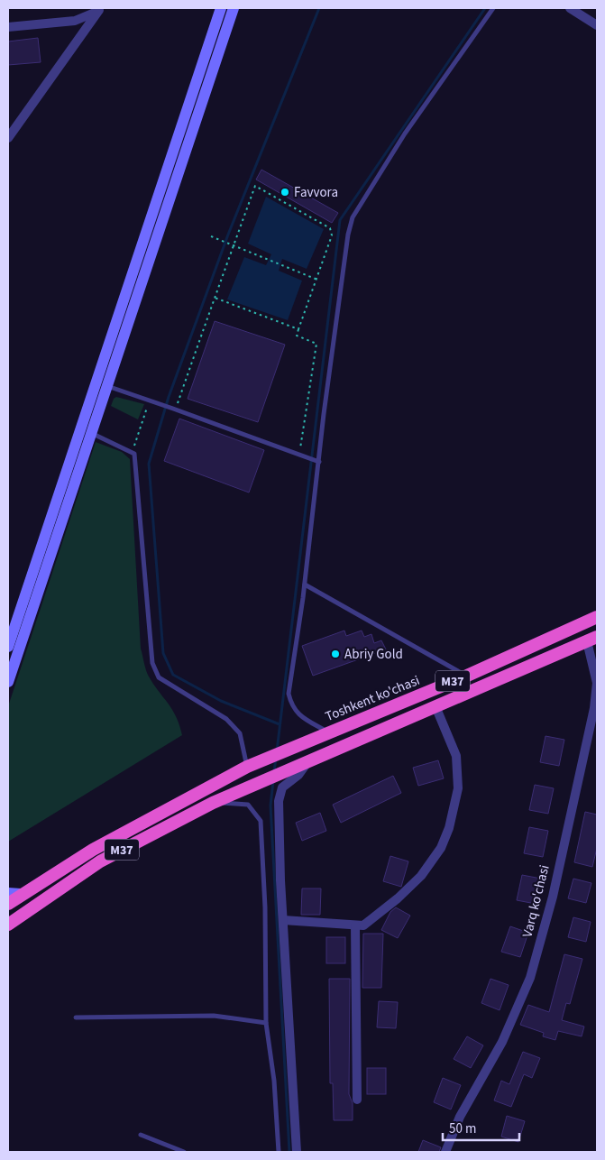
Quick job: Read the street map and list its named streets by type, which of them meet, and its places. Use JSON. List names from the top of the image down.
{
  "streets": {
    "highway": ["M37", "Toshkent ko'chasi"],
    "street": ["Varq ko'chasi"]
  },
  "crossings": [
    ["M37", "Toshkent ko'chasi"],
    ["M37", "Varq ko'chasi"]
  ],
  "places": ["Favvora", "Abriy Gold"],
  "scale_bar": "50 m"
}
